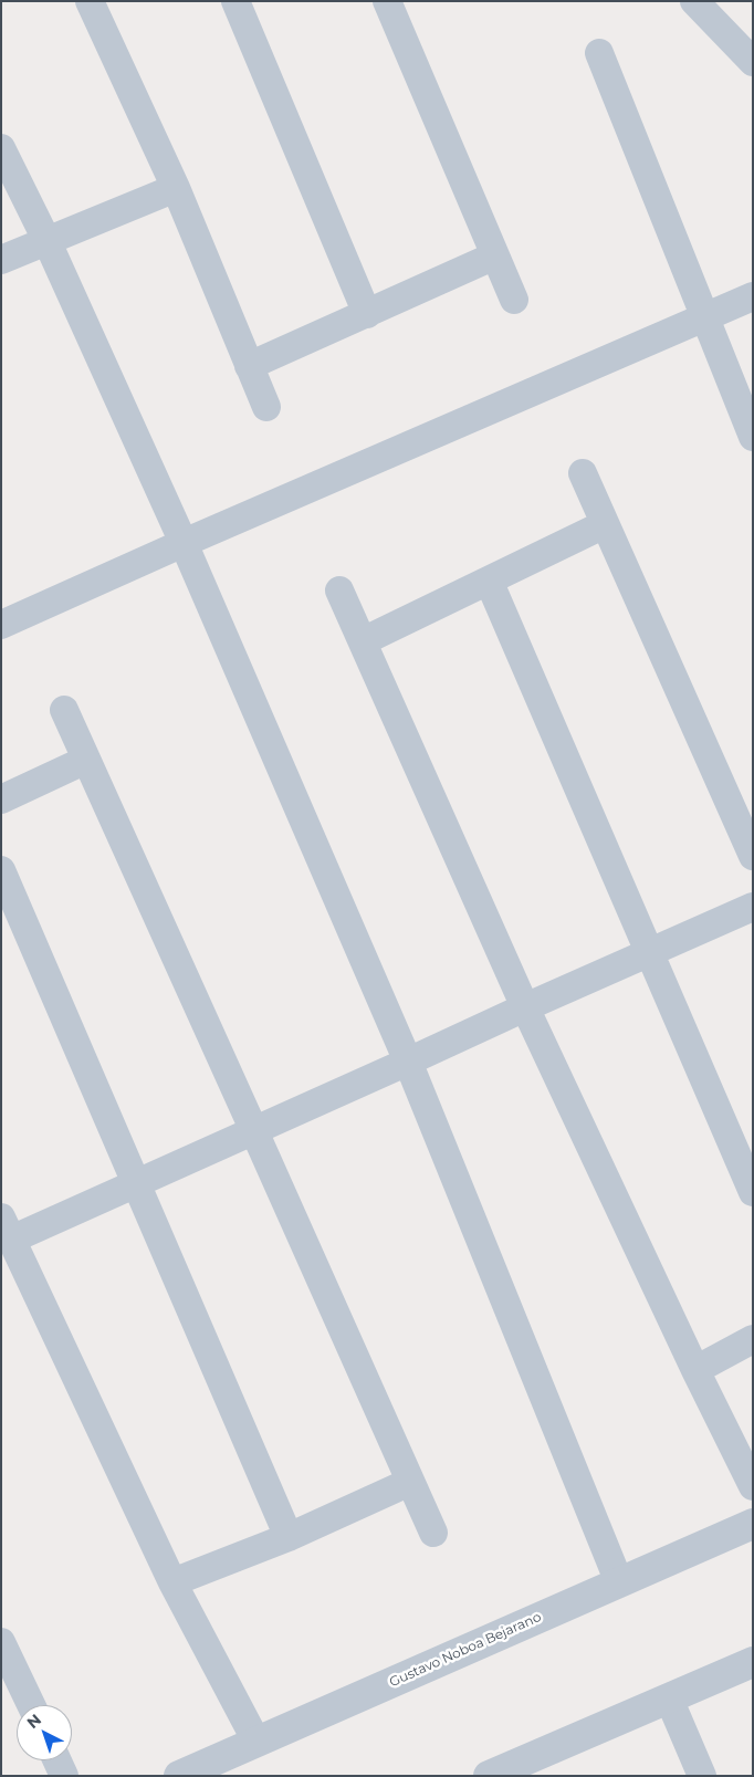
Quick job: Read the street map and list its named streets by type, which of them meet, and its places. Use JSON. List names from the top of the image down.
{
  "streets": {
    "street": ["Gustavo Noboa Bejarano"]
  },
  "north": "top left"
}
